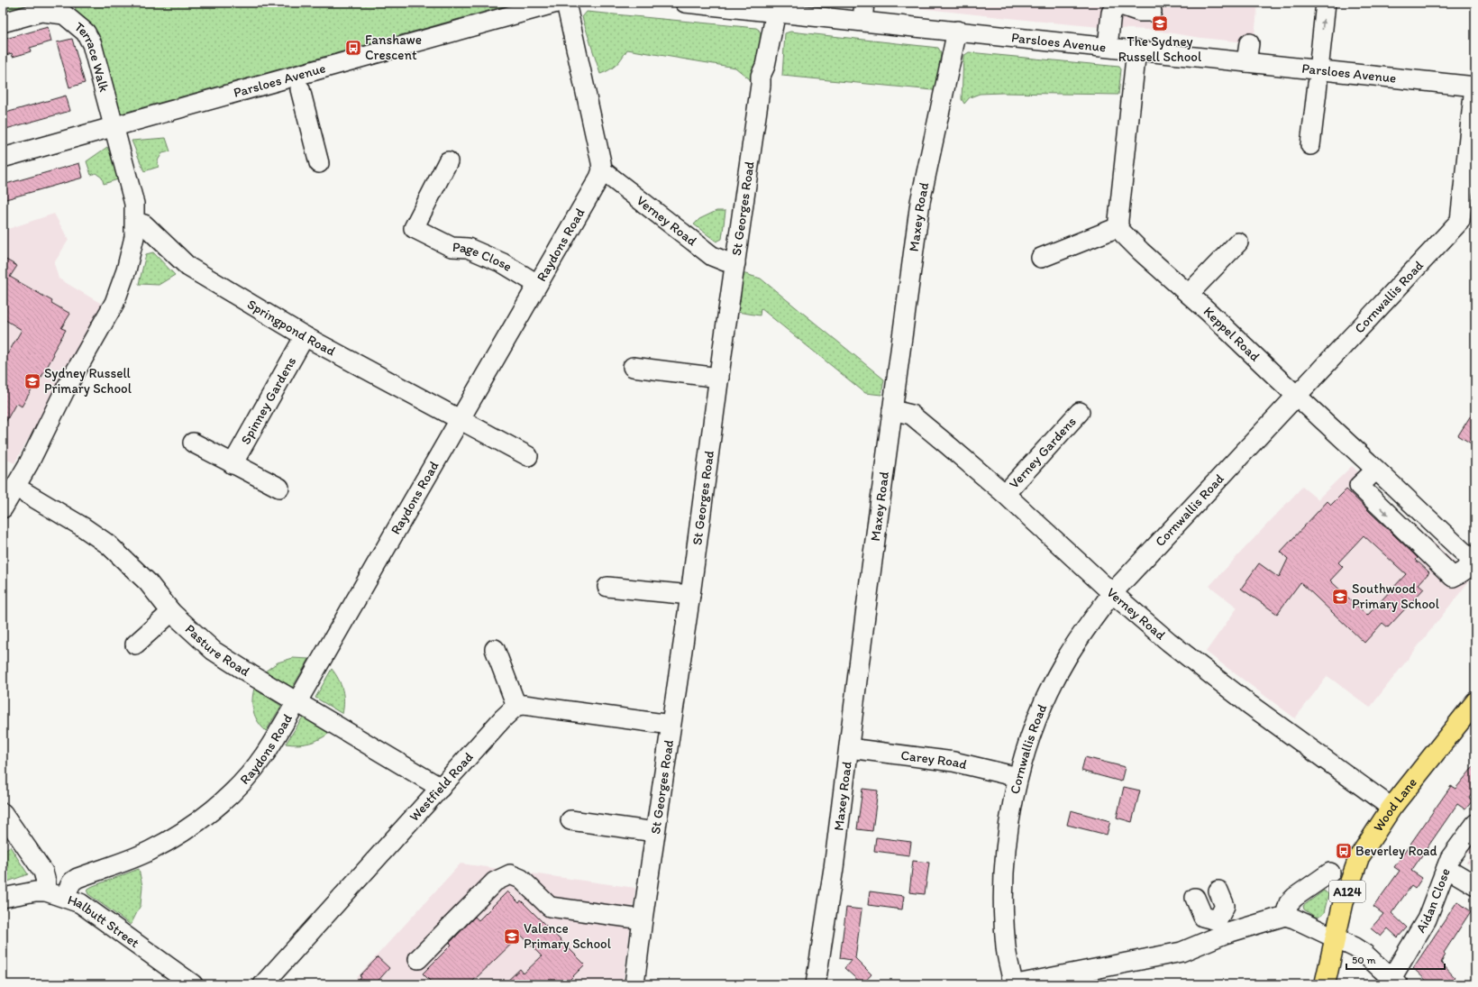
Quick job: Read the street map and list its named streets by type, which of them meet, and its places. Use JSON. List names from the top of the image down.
{
  "streets": {
    "main road": ["Wood Lane", "A124"],
    "street": [
      "Parsloes Avenue",
      "Terrace Walk",
      "St Georges Road",
      "Maxey Road",
      "Verney Road",
      "Raydons Road",
      "Page Close",
      "Cornwallis Road",
      "Springpond Road",
      "Keppel Road",
      "Spinney Gardens",
      "Verney Gardens",
      "Pasture Road",
      "Carey Road",
      "Westfield Road",
      "Aidan Close",
      "Halbutt Street"
    ]
  },
  "crossings": [
    ["Parsloes Avenue", "Terrace Walk"],
    ["Parsloes Avenue", "St Georges Road"],
    ["Parsloes Avenue", "Maxey Road"],
    ["Parsloes Avenue", "Cornwallis Road"],
    ["St Georges Road", "Verney Road"],
    ["Maxey Road", "Verney Road"],
    ["Maxey Road", "Carey Road"],
    ["Verney Road", "Raydons Road"],
    ["Verney Road", "Cornwallis Road"],
    ["Verney Road", "Verney Gardens"],
    ["Verney Road", "Wood Lane"],
    ["Raydons Road", "Page Close"],
    ["Raydons Road", "Springpond Road"],
    ["Raydons Road", "Pasture Road"],
    ["Raydons Road", "Halbutt Street"],
    ["Cornwallis Road", "Keppel Road"],
    ["Cornwallis Road", "Carey Road"],
    ["Springpond Road", "Spinney Gardens"],
    ["Pasture Road", "Westfield Road"]
  ],
  "places": {
    "school or university": [
      "The Sydney Russell School",
      "Sydney Russell Primary School",
      "Southwood Primary School",
      "Valence Primary School"
    ],
    "bus stop": ["Fanshawe Crescent", "Beverley Road"]
  },
  "scale_bar": "50 m"
}
